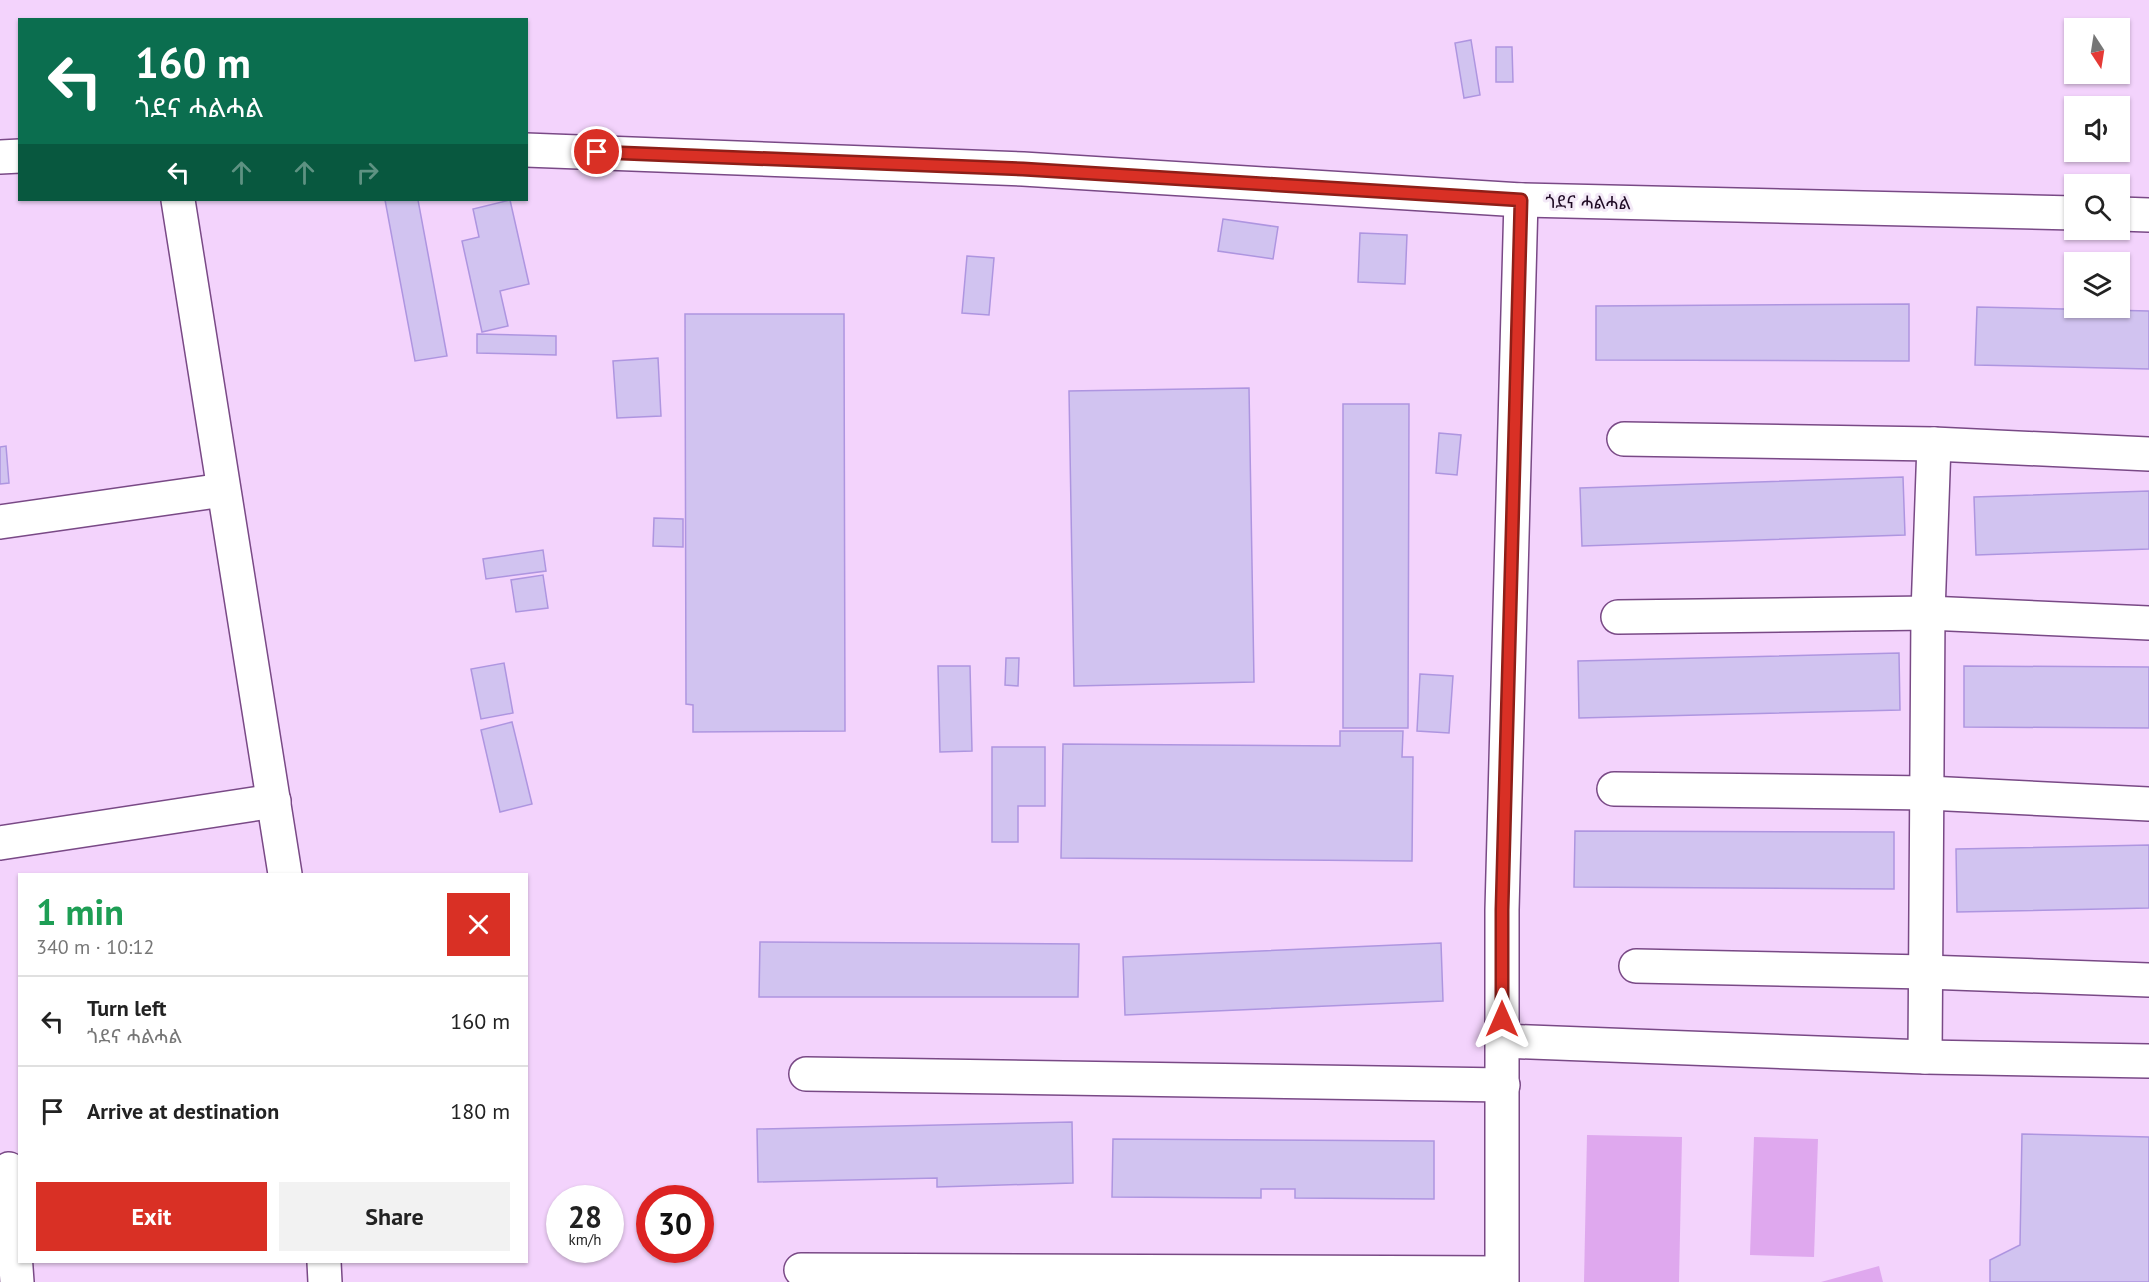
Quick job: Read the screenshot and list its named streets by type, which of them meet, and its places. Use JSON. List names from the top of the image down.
{
  "streets": {
    "street": ["ጎደና ሓልሓል"]
  },
  "north": "bottom",
  "page": {
    "turn": ["160 m", "ጎደና ሓልሓል"],
    "heading": ["1 min", "340 m · 10:12"],
    "list": [
      {
        "name": "Turn left",
        "note": "ጎደና ሓልሓል",
        "value": "160 m"
      },
      {
        "name": "Arrive at destination",
        "value": "180 m"
      }
    ],
    "buttons": ["Exit", "Share"],
    "speed": "28 km/h",
    "limit": "30"
  }
}
